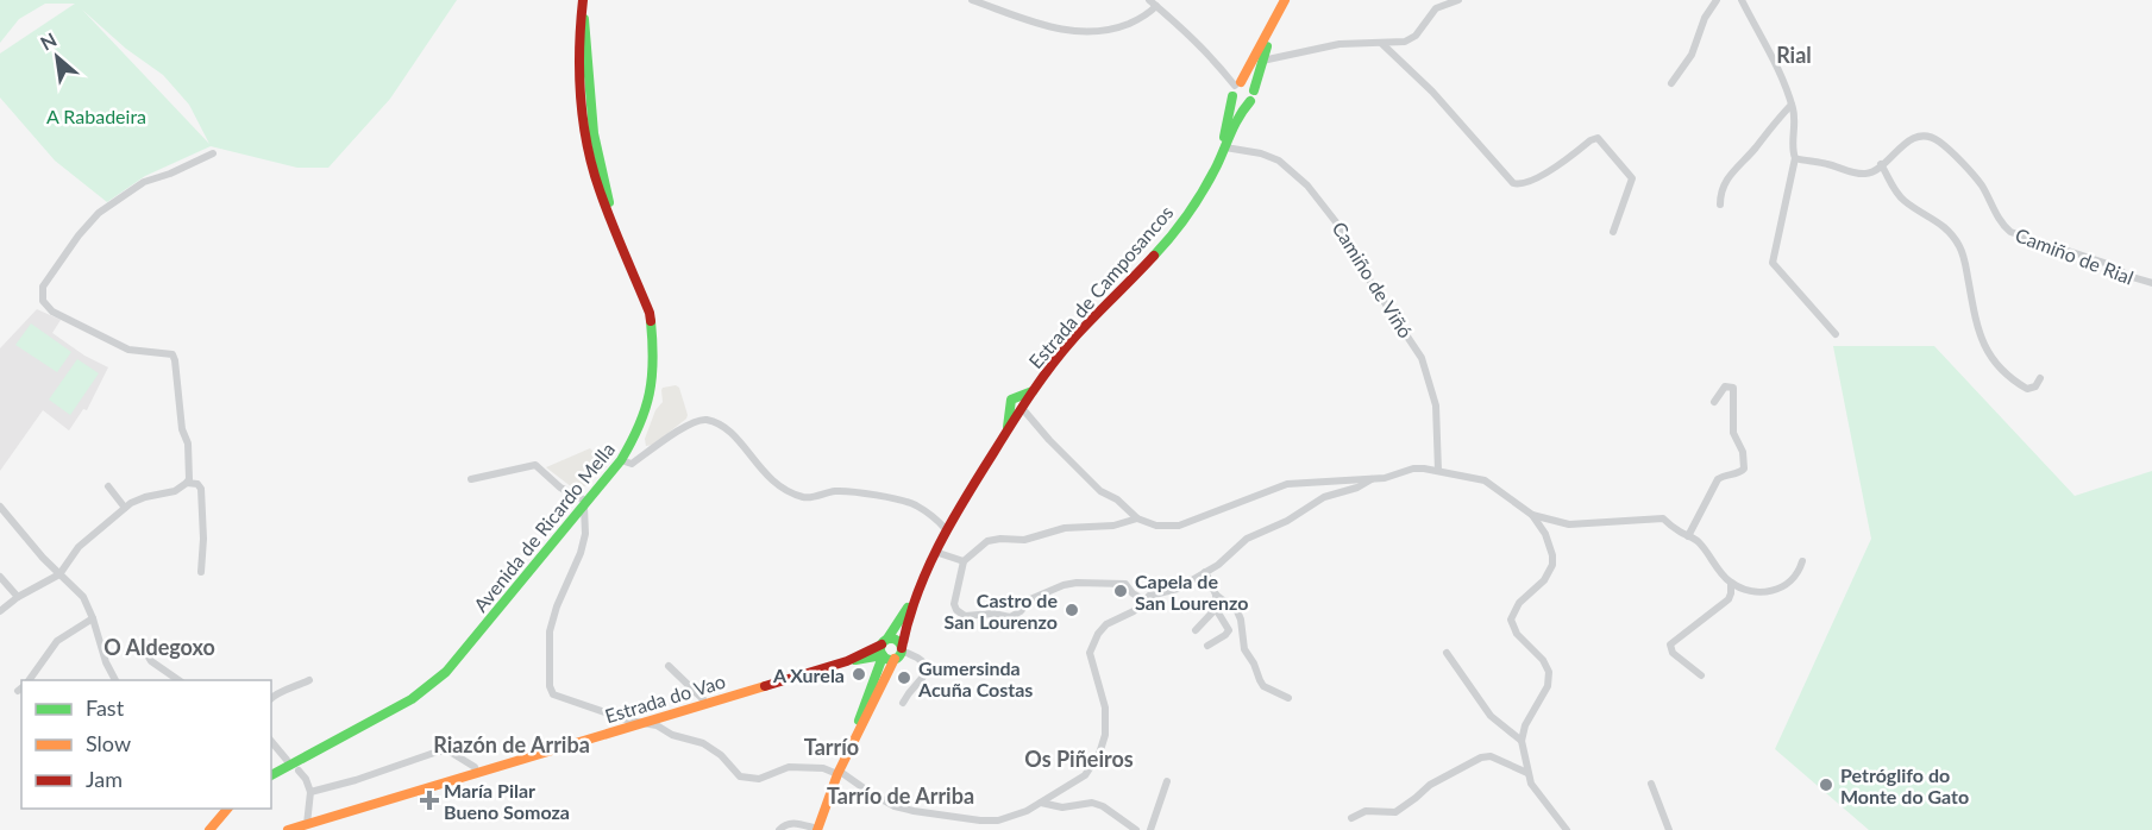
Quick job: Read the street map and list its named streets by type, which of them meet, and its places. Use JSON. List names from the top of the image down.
{
  "streets": {
    "main road": ["Estrada de Camposancos", "Avenida de Ricardo Mella", "Estrada do Vao"],
    "street": ["Camiño de Rial", "Camiño de Viñó"]
  },
  "crossings": [
    ["Camiño de Viñó", "Estrada de Camposancos"]
  ],
  "districts": [
    "Rial",
    "O Aldegoxo",
    "Riazón de Arriba",
    "Tarrío",
    "Os Piñeiros",
    "Tarrío de Arriba"
  ],
  "parks": ["A Rabadeira"],
  "places": {
    "other": [
      "Capela de San Lourenzo",
      "Castro de San Lourenzo",
      "A Xurela",
      "Gumersinda Acuña Costas",
      "Petróglifo do Monte do Gato"
    ],
    "health": ["María Pilar Bueno Somoza"]
  },
  "legend": ["Fast", "Slow", "Jam"],
  "north": "top left"
}
